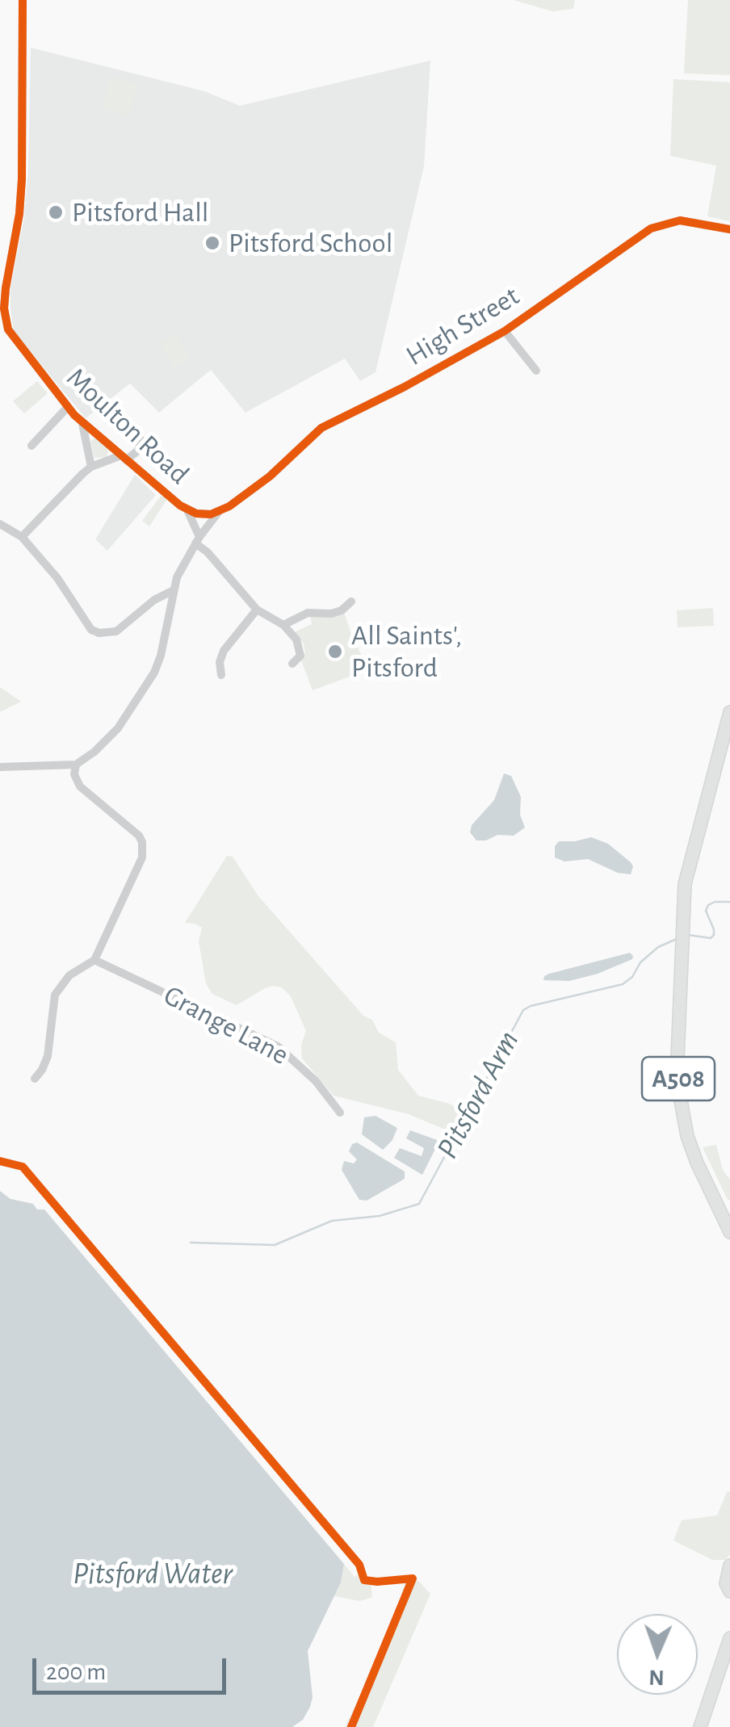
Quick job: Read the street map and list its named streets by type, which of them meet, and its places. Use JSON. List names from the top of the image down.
{
  "streets": {
    "highway": ["A508"],
    "street": ["High Street", "Moulton Road", "Grange Lane"]
  },
  "crossings": [
    ["High Street", "Moulton Road"]
  ],
  "water": ["Pitsford Arm", "Pitsford Water"],
  "places": ["Pitsford Hall", "Pitsford School", "All Saints', Pitsford"],
  "scale_bar": "200 m",
  "north": "bottom"
}
